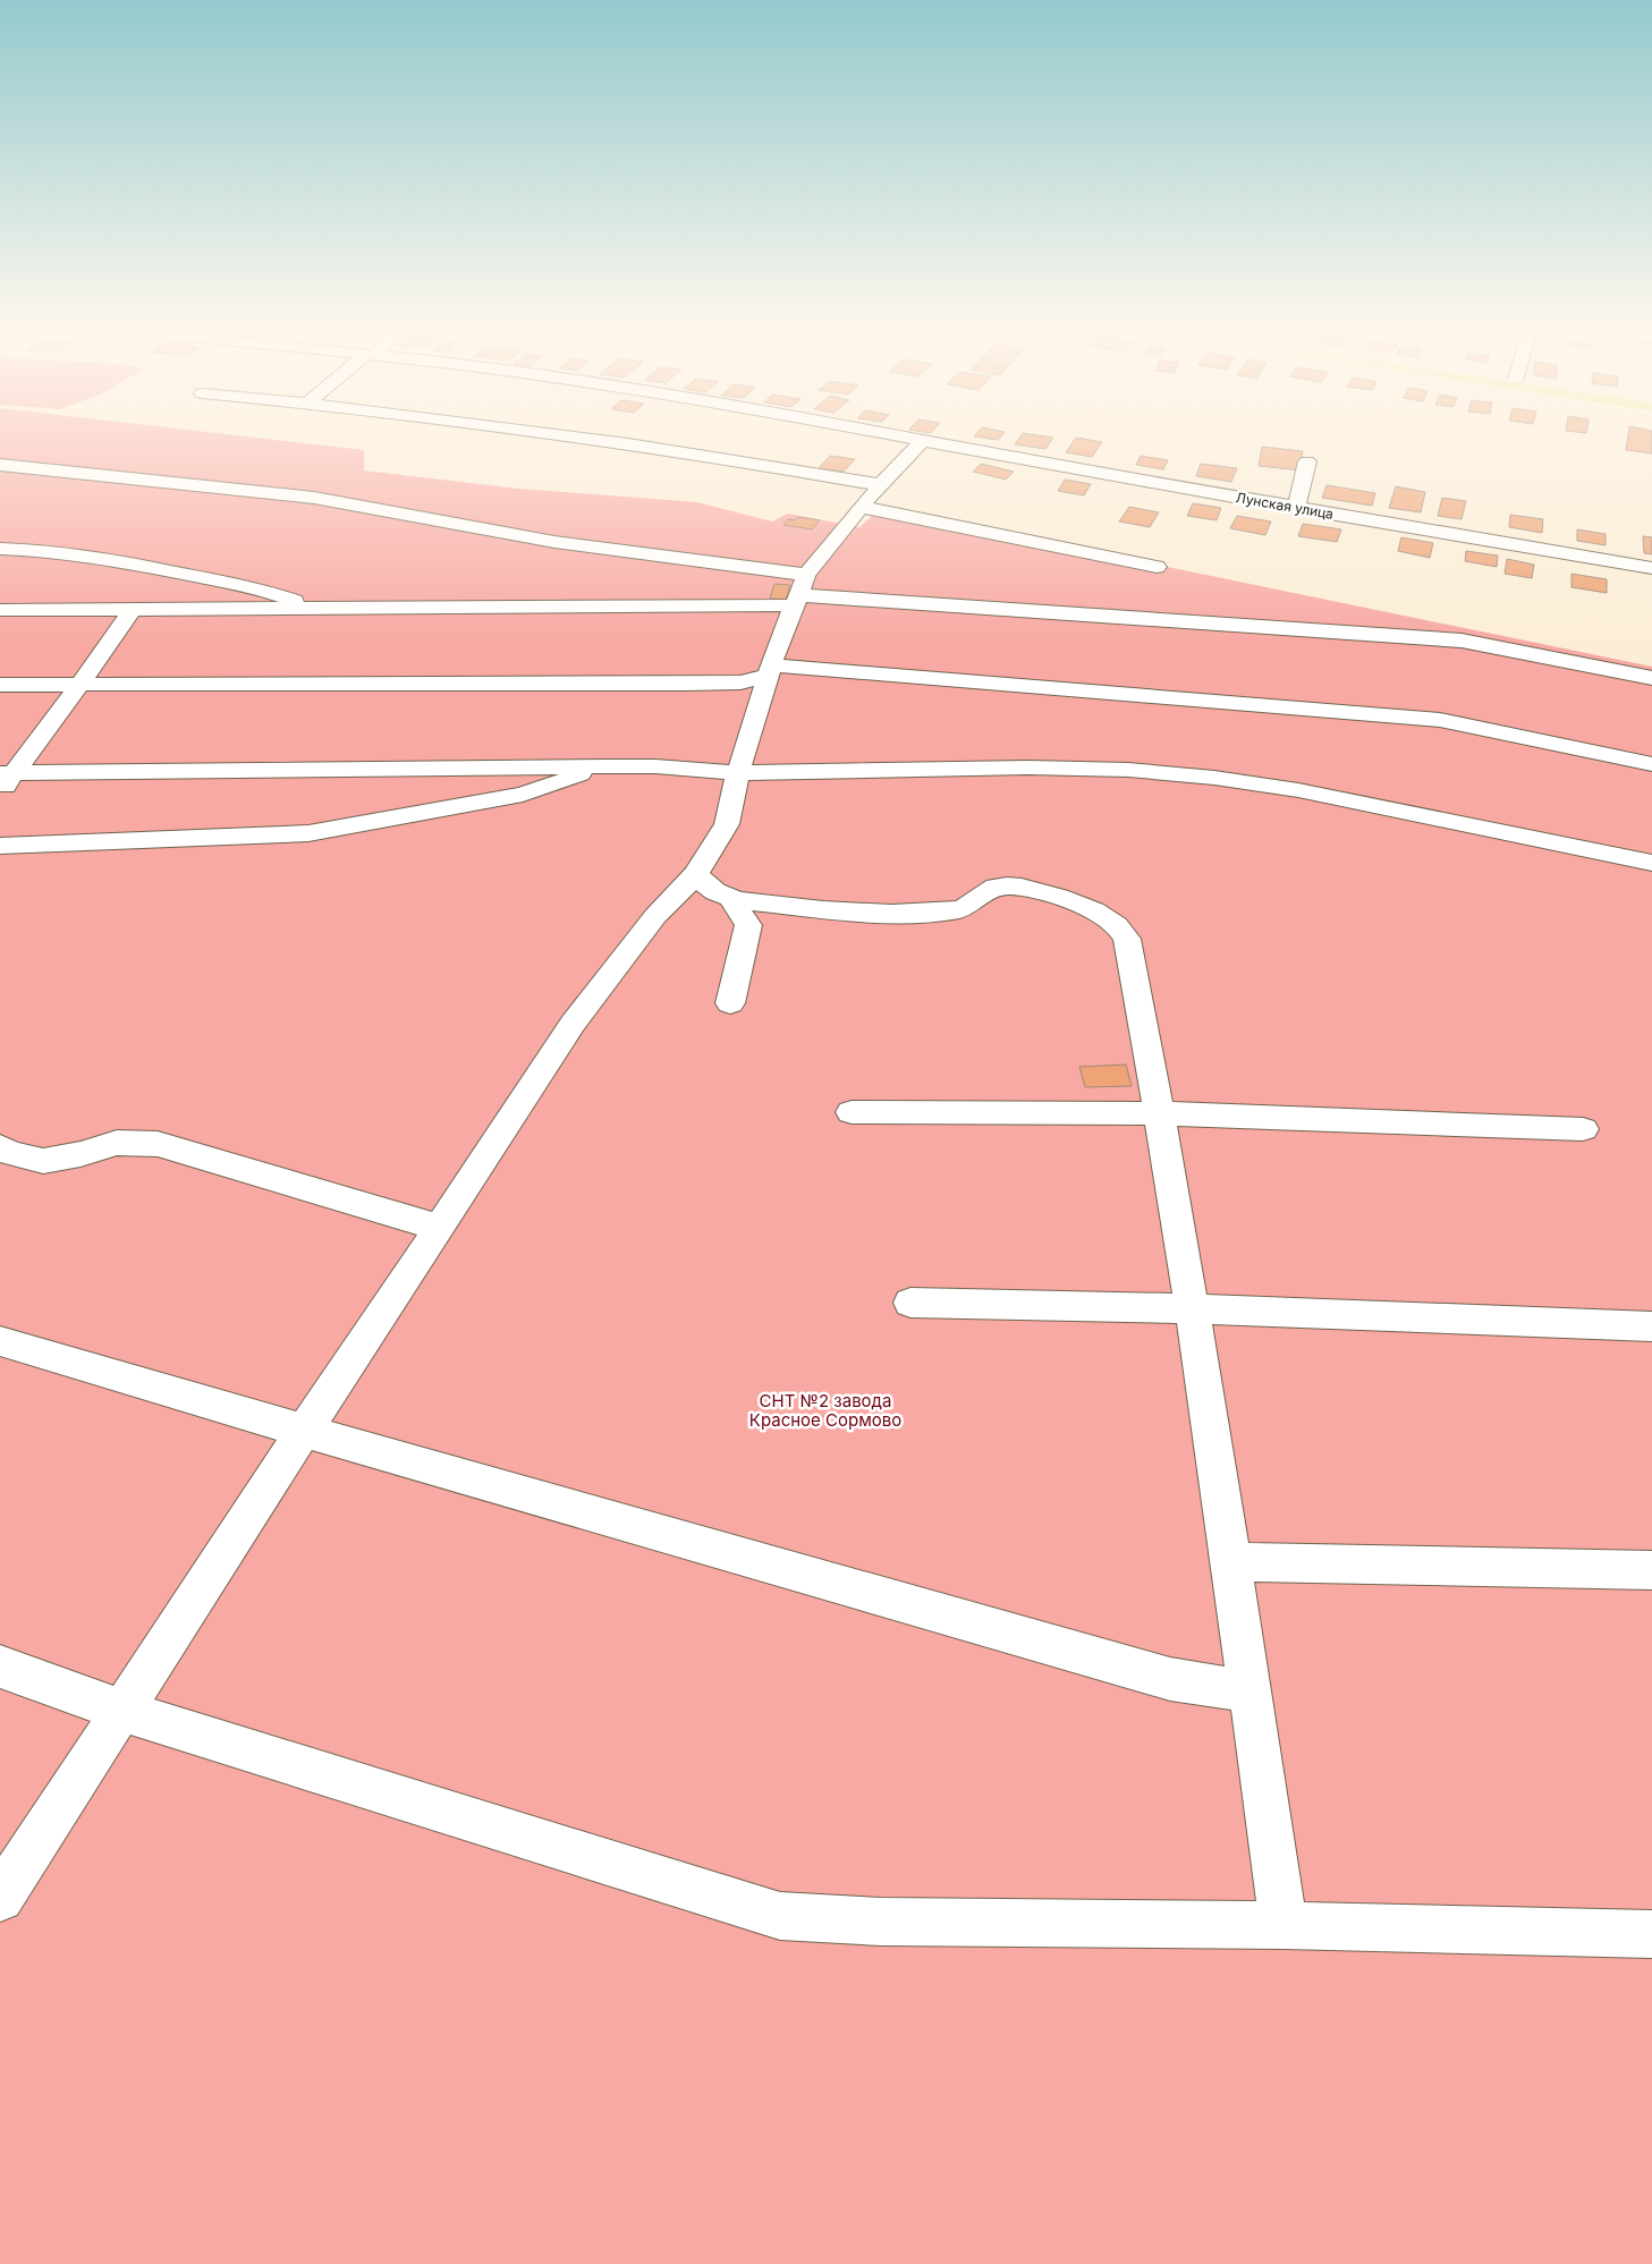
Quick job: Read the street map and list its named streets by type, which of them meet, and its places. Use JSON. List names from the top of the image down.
{
  "streets": {
    "street": ["Лунская улица"]
  },
  "parks": ["СНТ №2 завода Красное Сормово"]
}
